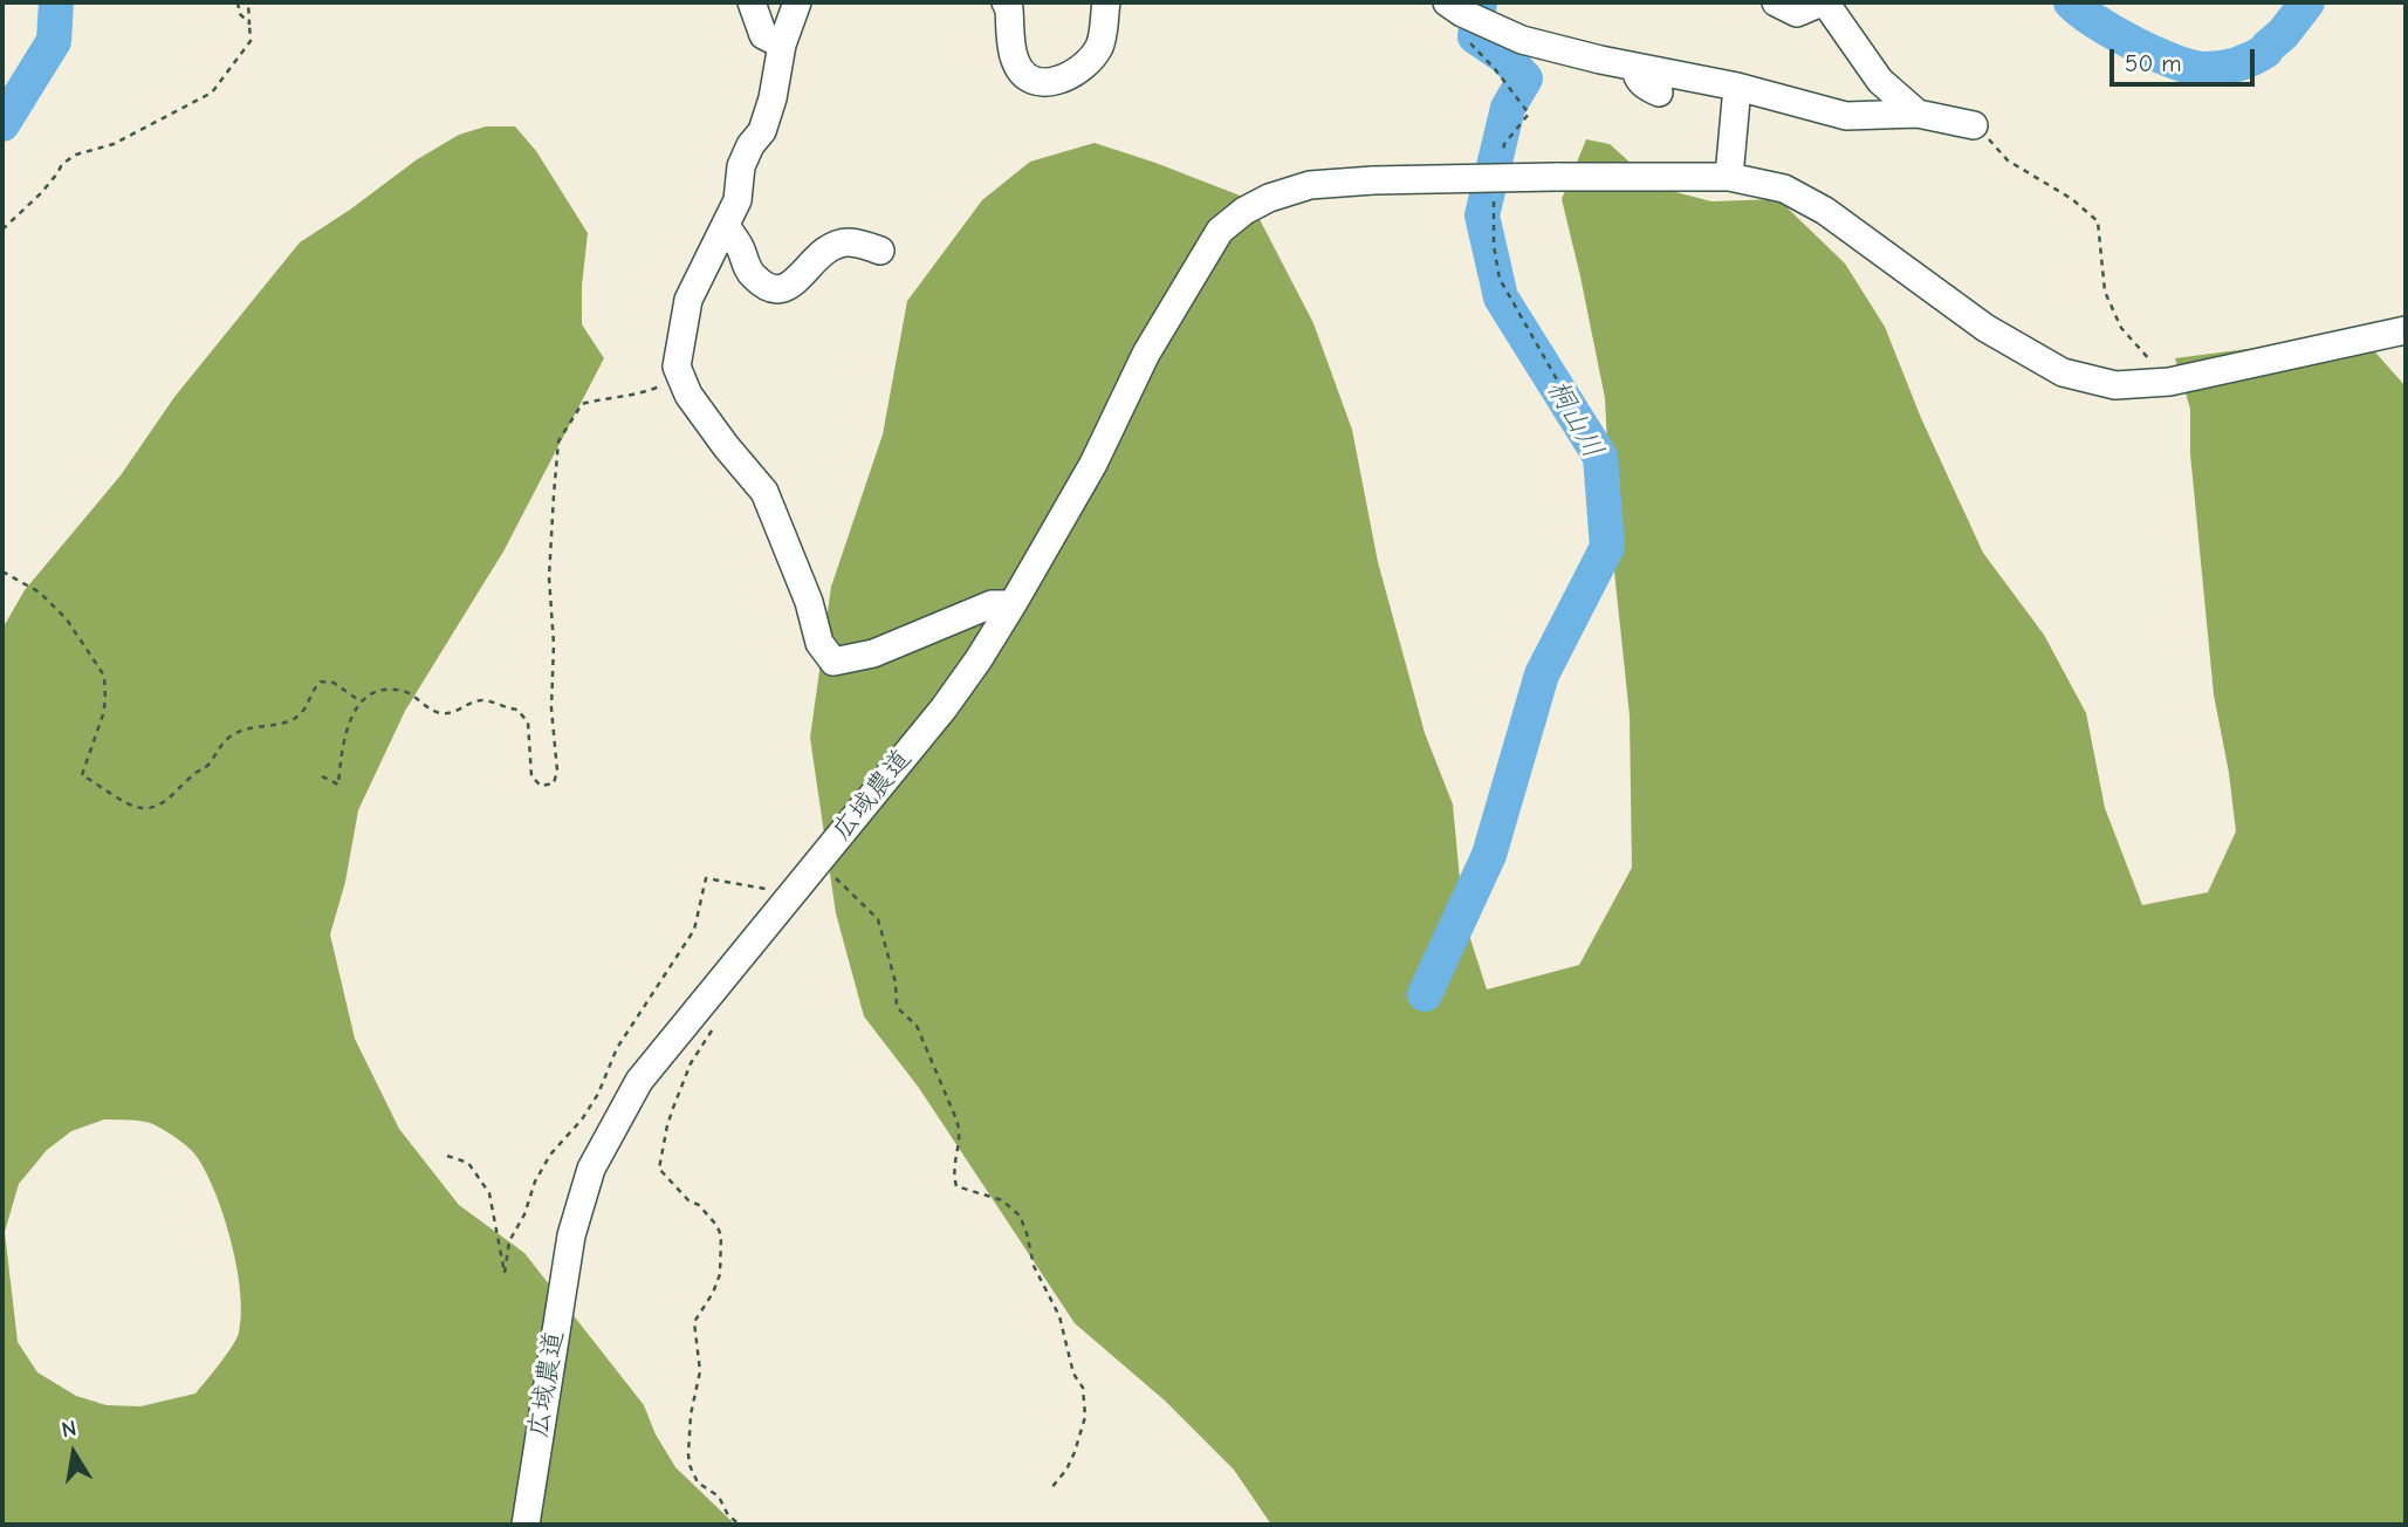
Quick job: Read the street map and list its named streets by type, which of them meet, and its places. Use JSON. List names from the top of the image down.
{
  "streets": {
    "street": ["広域農道"]
  },
  "water": ["桐山川"],
  "scale_bar": "50 m",
  "north": "top"
}
